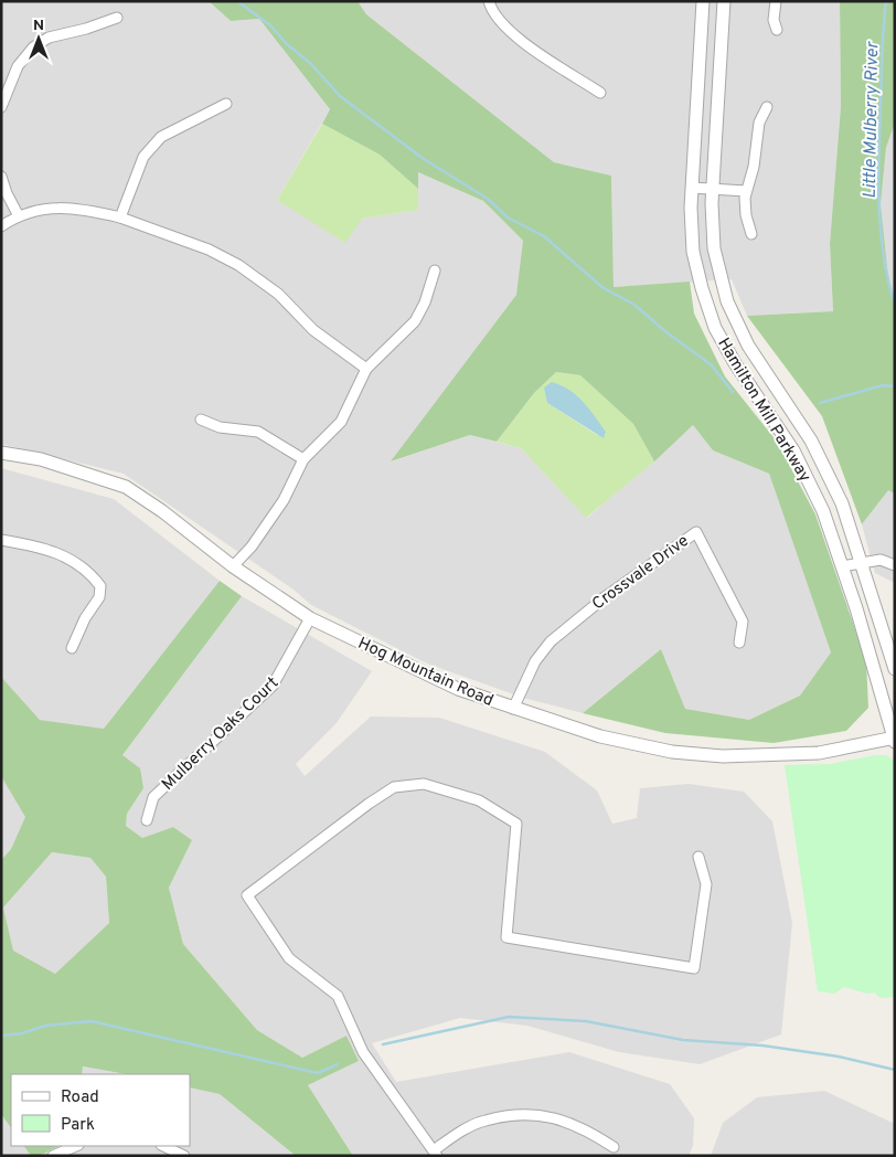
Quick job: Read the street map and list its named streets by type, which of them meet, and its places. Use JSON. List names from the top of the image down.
{
  "streets": {
    "street": [
      "Hamilton Mill Parkway",
      "Crossvale Drive",
      "Hog Mountain Road",
      "Mulberry Oaks Court"
    ]
  },
  "crossings": [
    ["Hamilton Mill Parkway", "Hog Mountain Road"],
    ["Crossvale Drive", "Hog Mountain Road"],
    ["Hog Mountain Road", "Mulberry Oaks Court"]
  ],
  "water": ["Little Mulberry River"],
  "legend": ["Road", "Park"],
  "north": "top"
}
